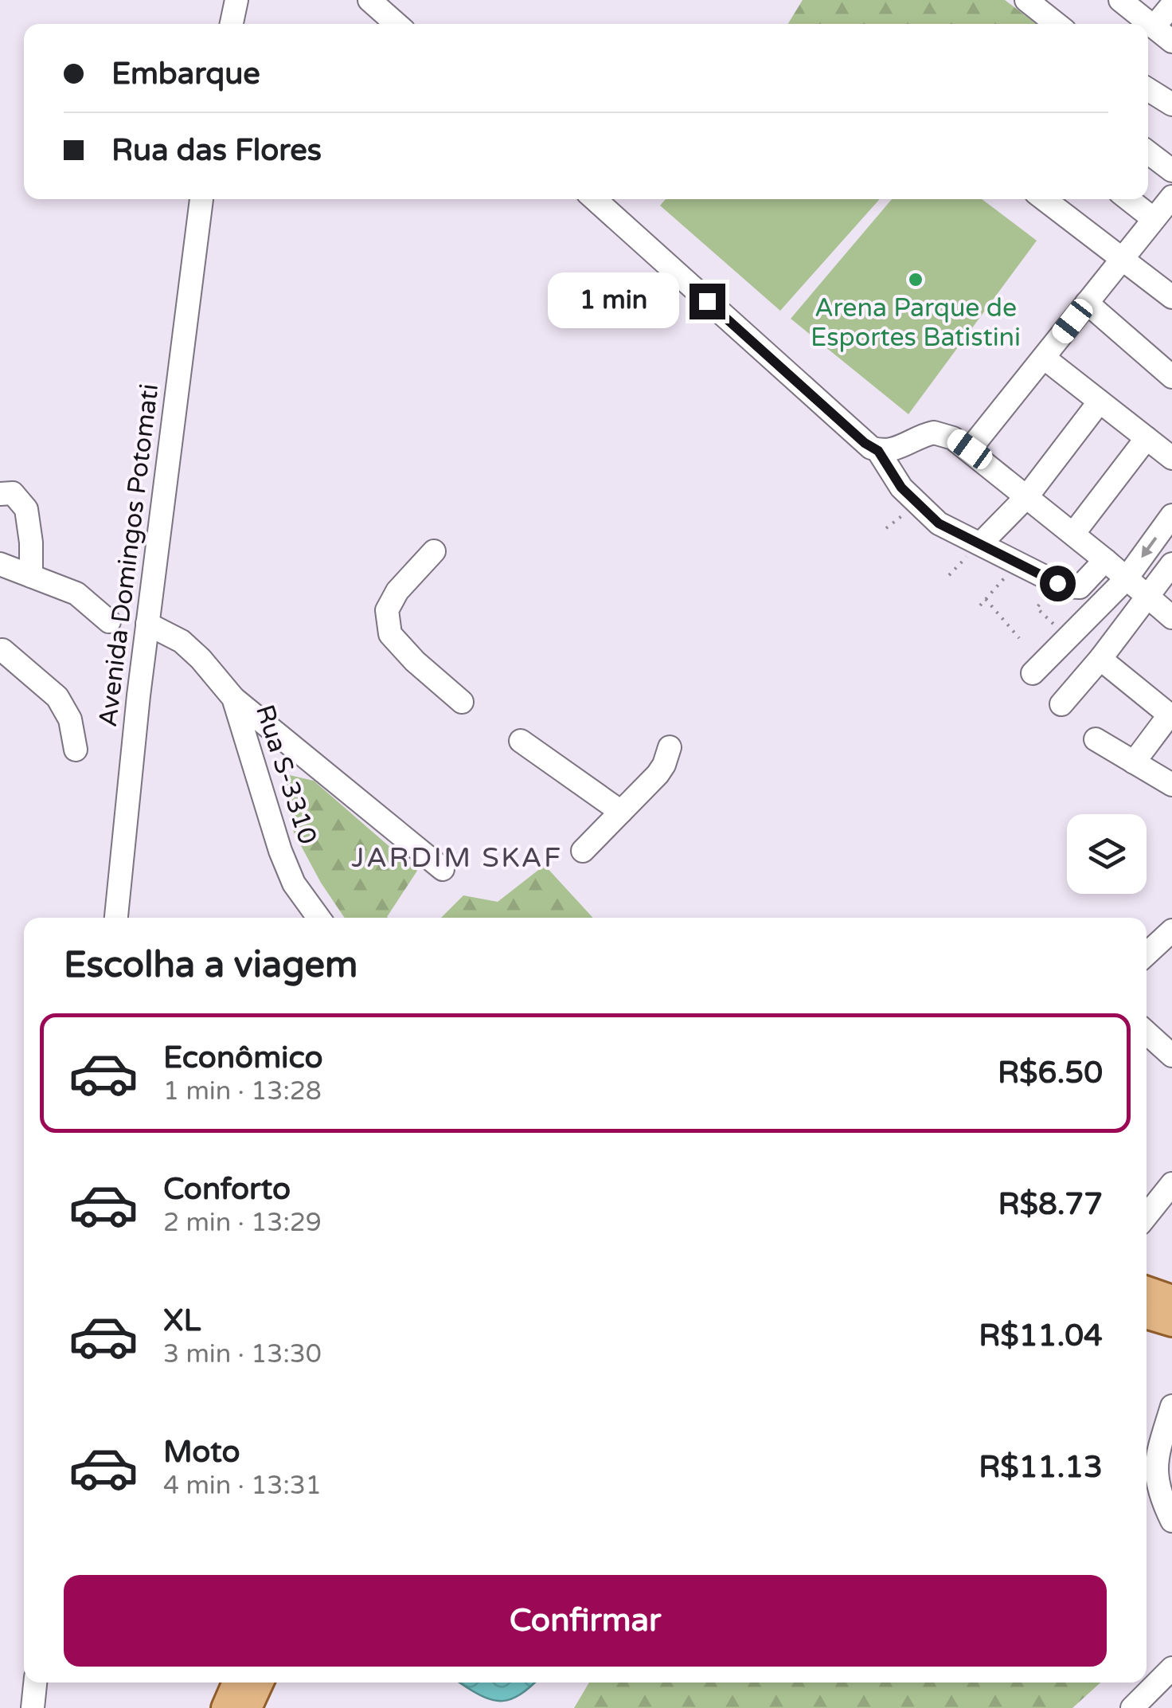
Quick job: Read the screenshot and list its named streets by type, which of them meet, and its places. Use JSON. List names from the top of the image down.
{
  "streets": {
    "street": ["Avenida Domingos Potomati", "Rua S-3310"]
  },
  "crossings": [
    ["Avenida Domingos Potomati", "Rua S-3310"]
  ],
  "districts": ["JARDIM SKAF"],
  "places": ["Arena Parque de Esportes Batistini"],
  "page": {
    "banner": ["Embarque", "Rua das Flores"],
    "bubble": "1 min",
    "heading": "Escolha a viagem",
    "list": [
      {
        "name": "Econômico",
        "note": "1 min · 13:28",
        "value": "R$6.50"
      },
      {
        "name": "Conforto",
        "note": "2 min · 13:29",
        "value": "R$8.77"
      },
      {
        "name": "XL",
        "note": "3 min · 13:30",
        "value": "R$11.04"
      },
      {
        "name": "Moto",
        "note": "4 min · 13:31",
        "value": "R$11.13"
      }
    ],
    "buttons": "Confirmar"
  }
}
